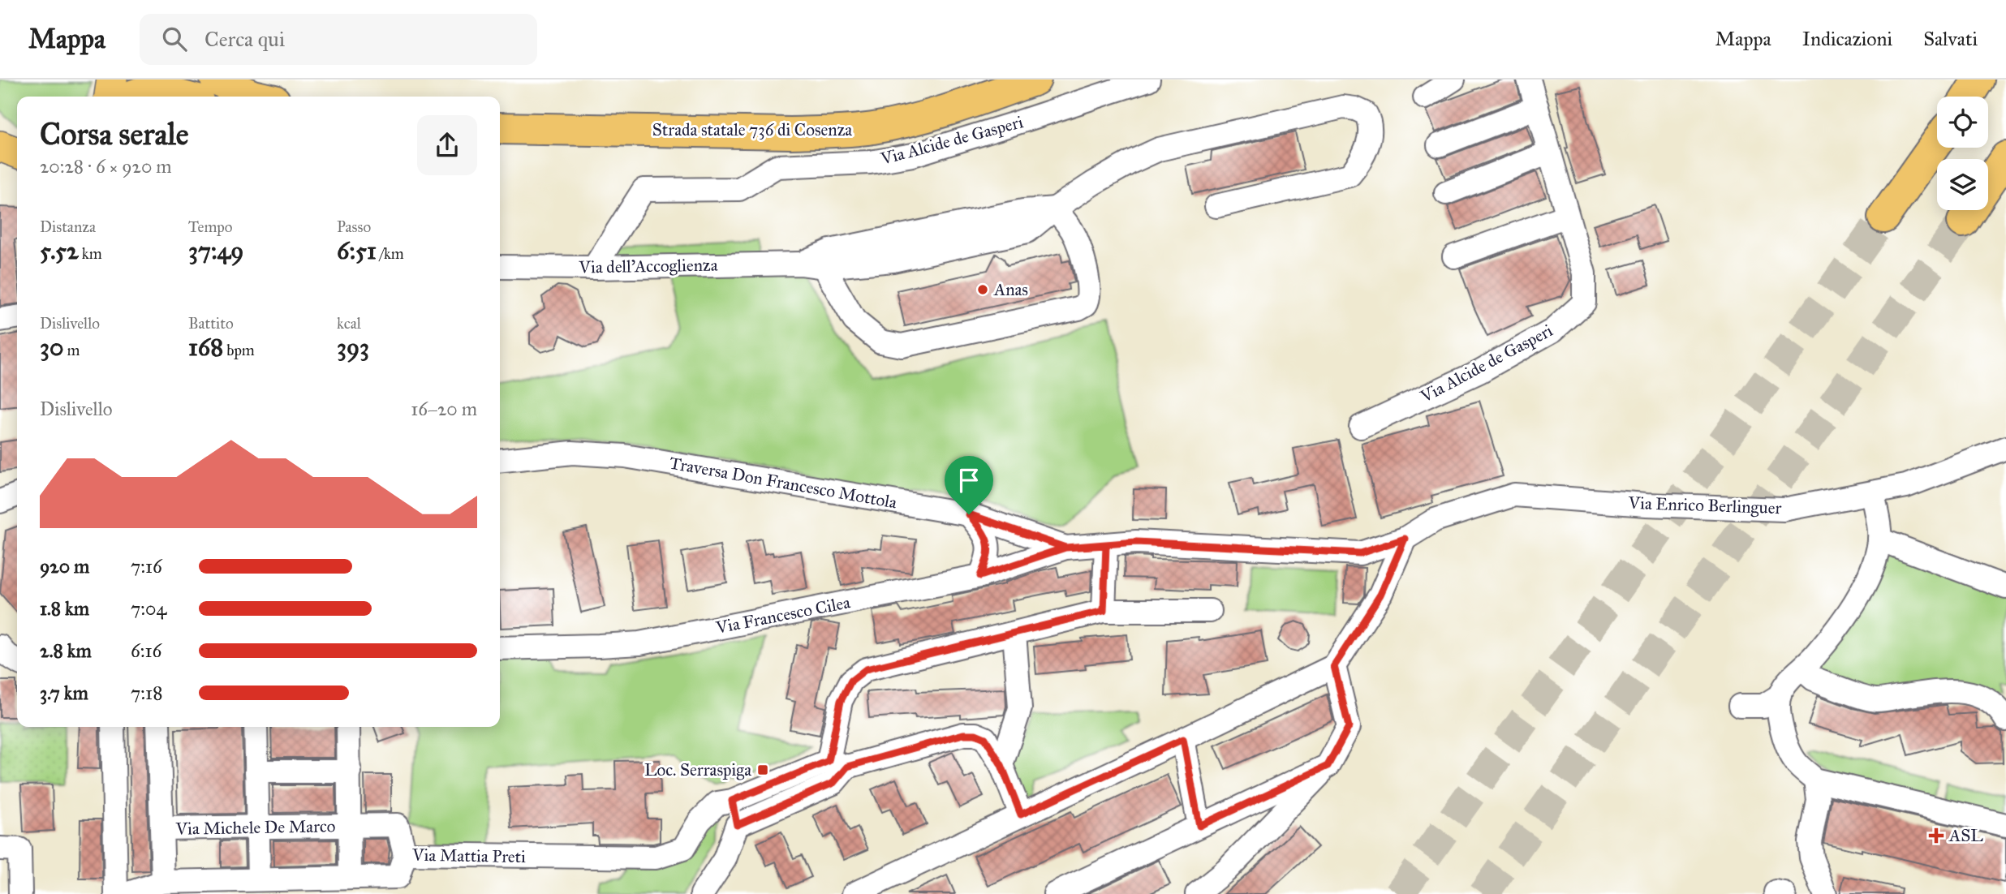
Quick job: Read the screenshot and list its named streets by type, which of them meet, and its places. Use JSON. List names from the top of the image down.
{
  "streets": {
    "highway": ["Strada statale 736 di Cosenza"],
    "street": [
      "Via Alcide de Gasperi",
      "Via dell'Accoglienza",
      "Traversa Don Francesco Mottola",
      "Via Enrico Berlinguer",
      "Via Francesco Cilea",
      "Via Michele De Marco",
      "Via Mattia Preti"
    ]
  },
  "crossings": [
    ["Via Alcide de Gasperi", "Via dell'Accoglienza"],
    ["Traversa Don Francesco Mottola", "Via Enrico Berlinguer"],
    ["Traversa Don Francesco Mottola", "Via Francesco Cilea"],
    ["Via Enrico Berlinguer", "Via Francesco Cilea"],
    ["Via Michele De Marco", "Via Mattia Preti"]
  ],
  "places": {
    "other": ["Anas"],
    "transit": ["Loc. Serraspiga"],
    "health": ["ASL"]
  },
  "page": {
    "header": "Mappa",
    "search": "Cerca qui",
    "nav": ["Mappa", "Indicazioni", "Salvati"],
    "heading": ["Corsa serale", "20:28 · 6 × 920 m"],
    "stats": [
      ["Distanza", "5.52 km"],
      ["Tempo", "37:49"],
      ["Passo", "6:51 /km"],
      ["Dislivello", "30 m"],
      ["Battito", "168 bpm"],
      ["kcal", "393"]
    ],
    "chart": ["Dislivello", "16–20 m"],
    "list": [
      {
        "name": "920 m",
        "note": "7:16"
      },
      {
        "name": "1.8 km",
        "note": "7:04"
      },
      {
        "name": "2.8 km",
        "note": "6:16"
      },
      {
        "name": "3.7 km",
        "note": "7:18"
      }
    ]
  }
}
